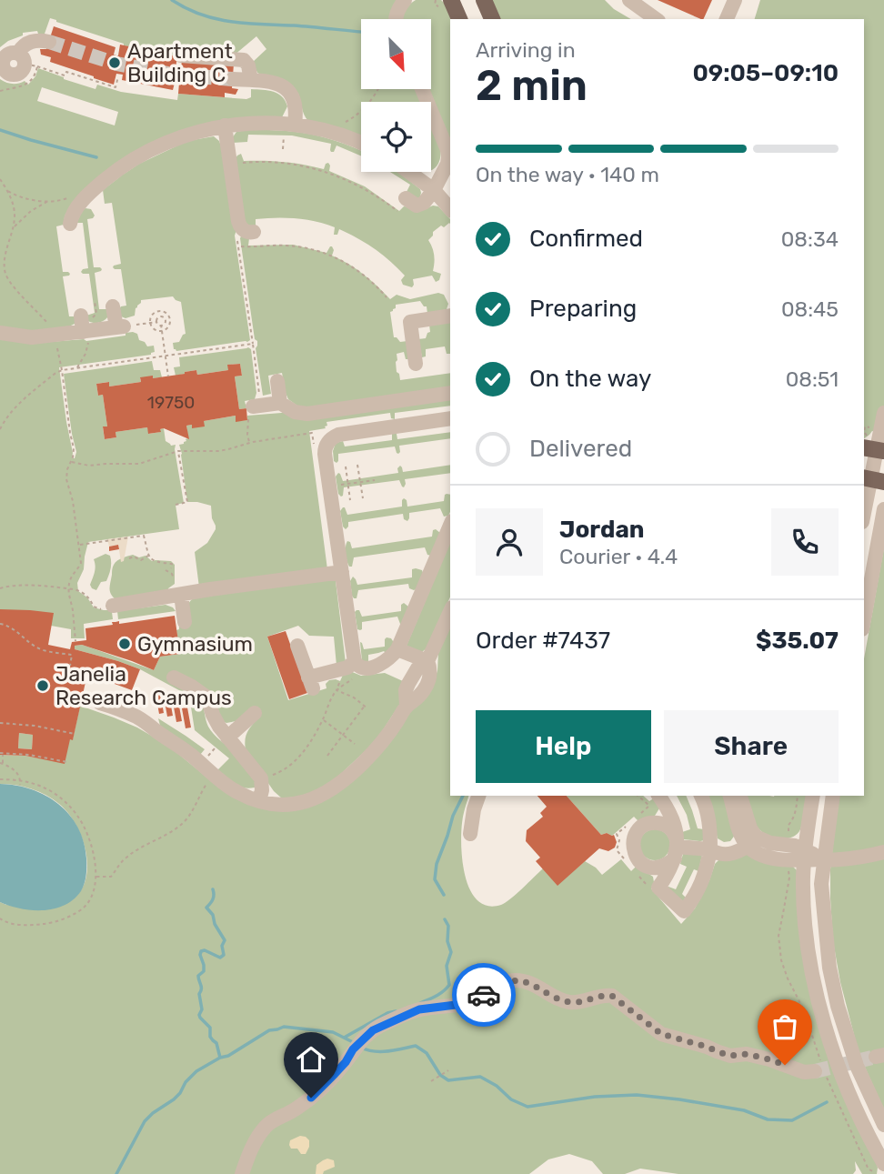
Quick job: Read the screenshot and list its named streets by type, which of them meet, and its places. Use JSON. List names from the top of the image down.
{
  "places": ["Apartment Building C", "Gymnasium", "Janelia Research Campus"],
  "house_numbers": ["19750"],
  "north": "bottom right",
  "page": {
    "heading": ["2 min", "Arriving in", "09:05–09:10"],
    "panel": [
      "Jordan",
      "Courier · 4.4",
      "Order #7437",
      "$35.07"
    ],
    "bar": "On the way · 140 m",
    "list": [
      ["Confirmed", "08:34"],
      ["Preparing", "08:45"],
      ["On the way", "08:51"],
      "Delivered"
    ],
    "buttons": ["Help", "Share"]
  }
}
